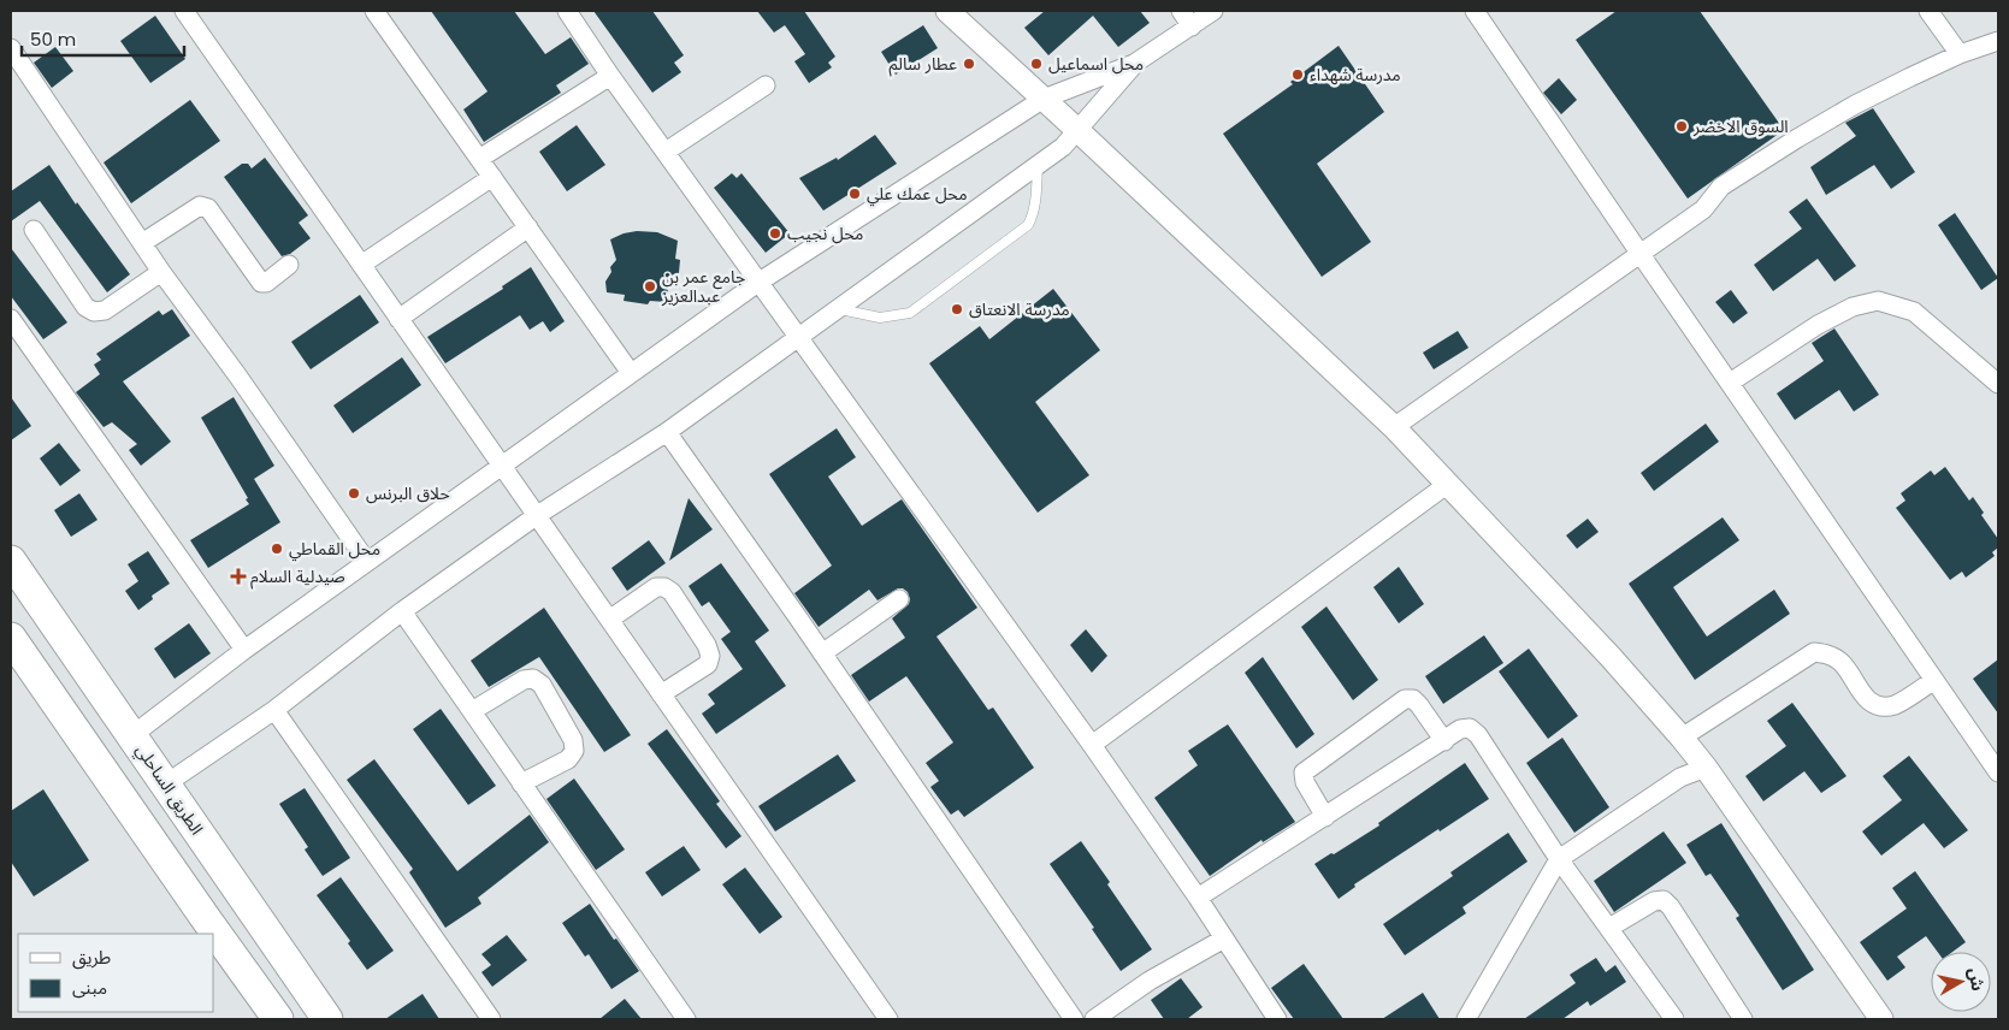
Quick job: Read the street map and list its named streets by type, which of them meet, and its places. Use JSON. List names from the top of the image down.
{
  "streets": {
    "highway": ["الطريق الساحلي"]
  },
  "places": {
    "other": [
      "عطار سالم",
      "محل اسماعيل",
      "مدرسة شهداء",
      "السوق الاخضر",
      "محل عمك علي",
      "محل نجيب",
      "جامع عمر بن عبدالعزيز",
      "مدرسة الانعتاق",
      "حلاق البرنس",
      "محل القماطي"
    ],
    "health": ["صيدلية السلام"]
  },
  "legend": ["طريق", "مبنى"],
  "scale_bar": "50 m",
  "north": "right"
}
